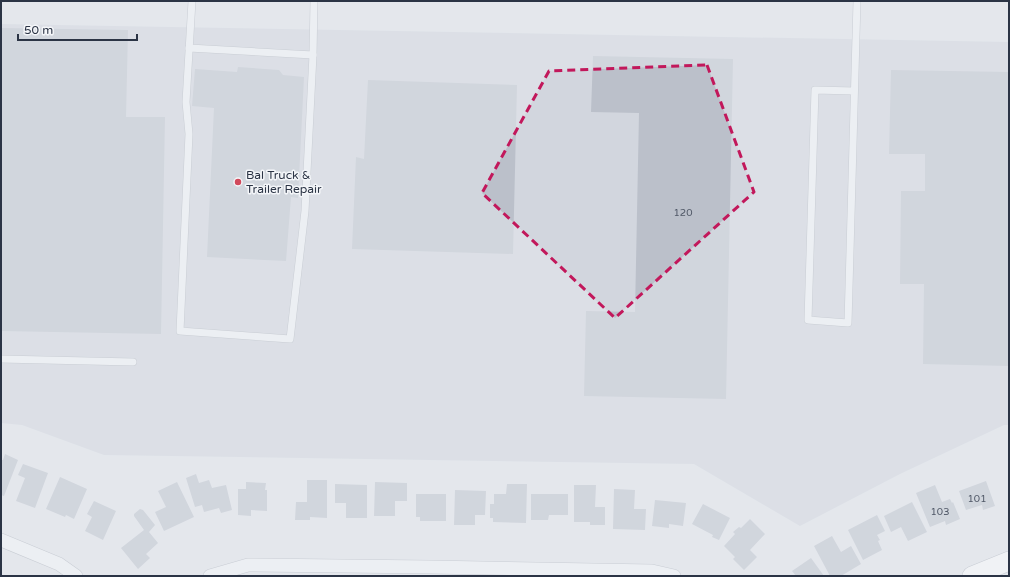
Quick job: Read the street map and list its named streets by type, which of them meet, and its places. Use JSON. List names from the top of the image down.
{
  "places": ["Bal Truck & Trailer Repair"],
  "house_numbers": ["120", "101", "103"],
  "scale_bar": "50 m"
}
